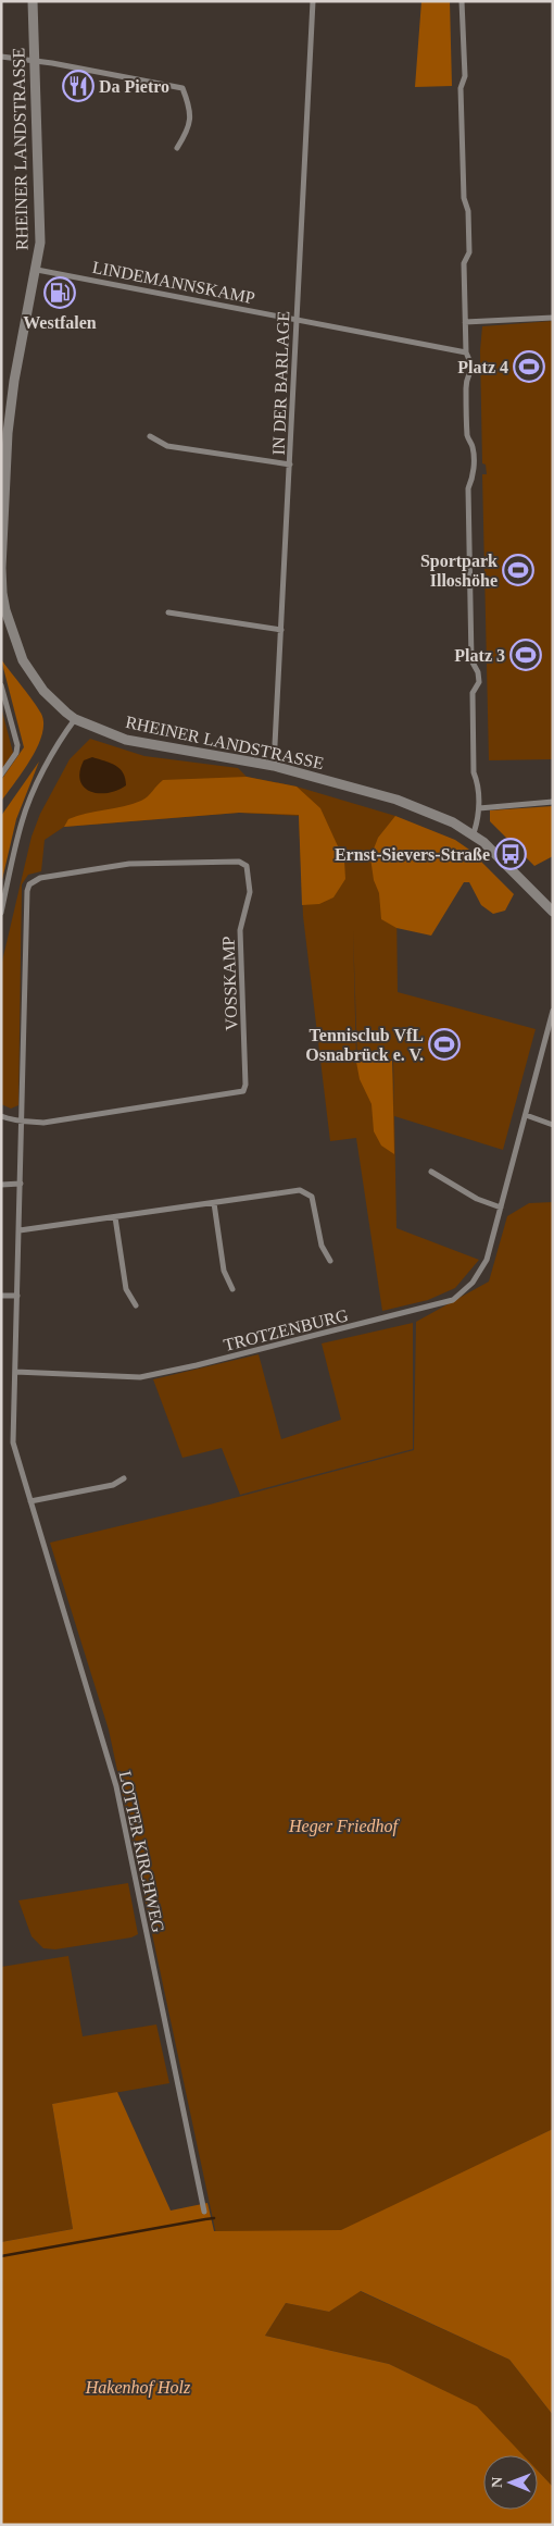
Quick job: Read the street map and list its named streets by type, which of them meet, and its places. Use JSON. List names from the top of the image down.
{
  "streets": {
    "street": [
      "RHEINER LANDSTRASSE",
      "LINDEMANNSKAMP",
      "IN DER BARLAGE",
      "VOSSKAMP",
      "TROTZENBURG",
      "LOTTER KIRCHWEG"
    ]
  },
  "crossings": [
    ["RHEINER LANDSTRASSE", "LINDEMANNSKAMP"],
    ["RHEINER LANDSTRASSE", "IN DER BARLAGE"],
    ["LINDEMANNSKAMP", "IN DER BARLAGE"],
    ["VOSSKAMP", "LOTTER KIRCHWEG"],
    ["TROTZENBURG", "LOTTER KIRCHWEG"]
  ],
  "parks": ["Heger Friedhof", "Hakenhof Holz"],
  "places": {
    "restaurant": ["Da Pietro"],
    "fuel station": ["Westfalen"],
    "sports": [
      "Platz 4",
      "Sportpark Illoshöhe",
      "Platz 3",
      "Tennisclub VfL Osnabrück e. V."
    ],
    "bus stop": ["Ernst-Sievers-Straße"]
  },
  "north": "left"
}
